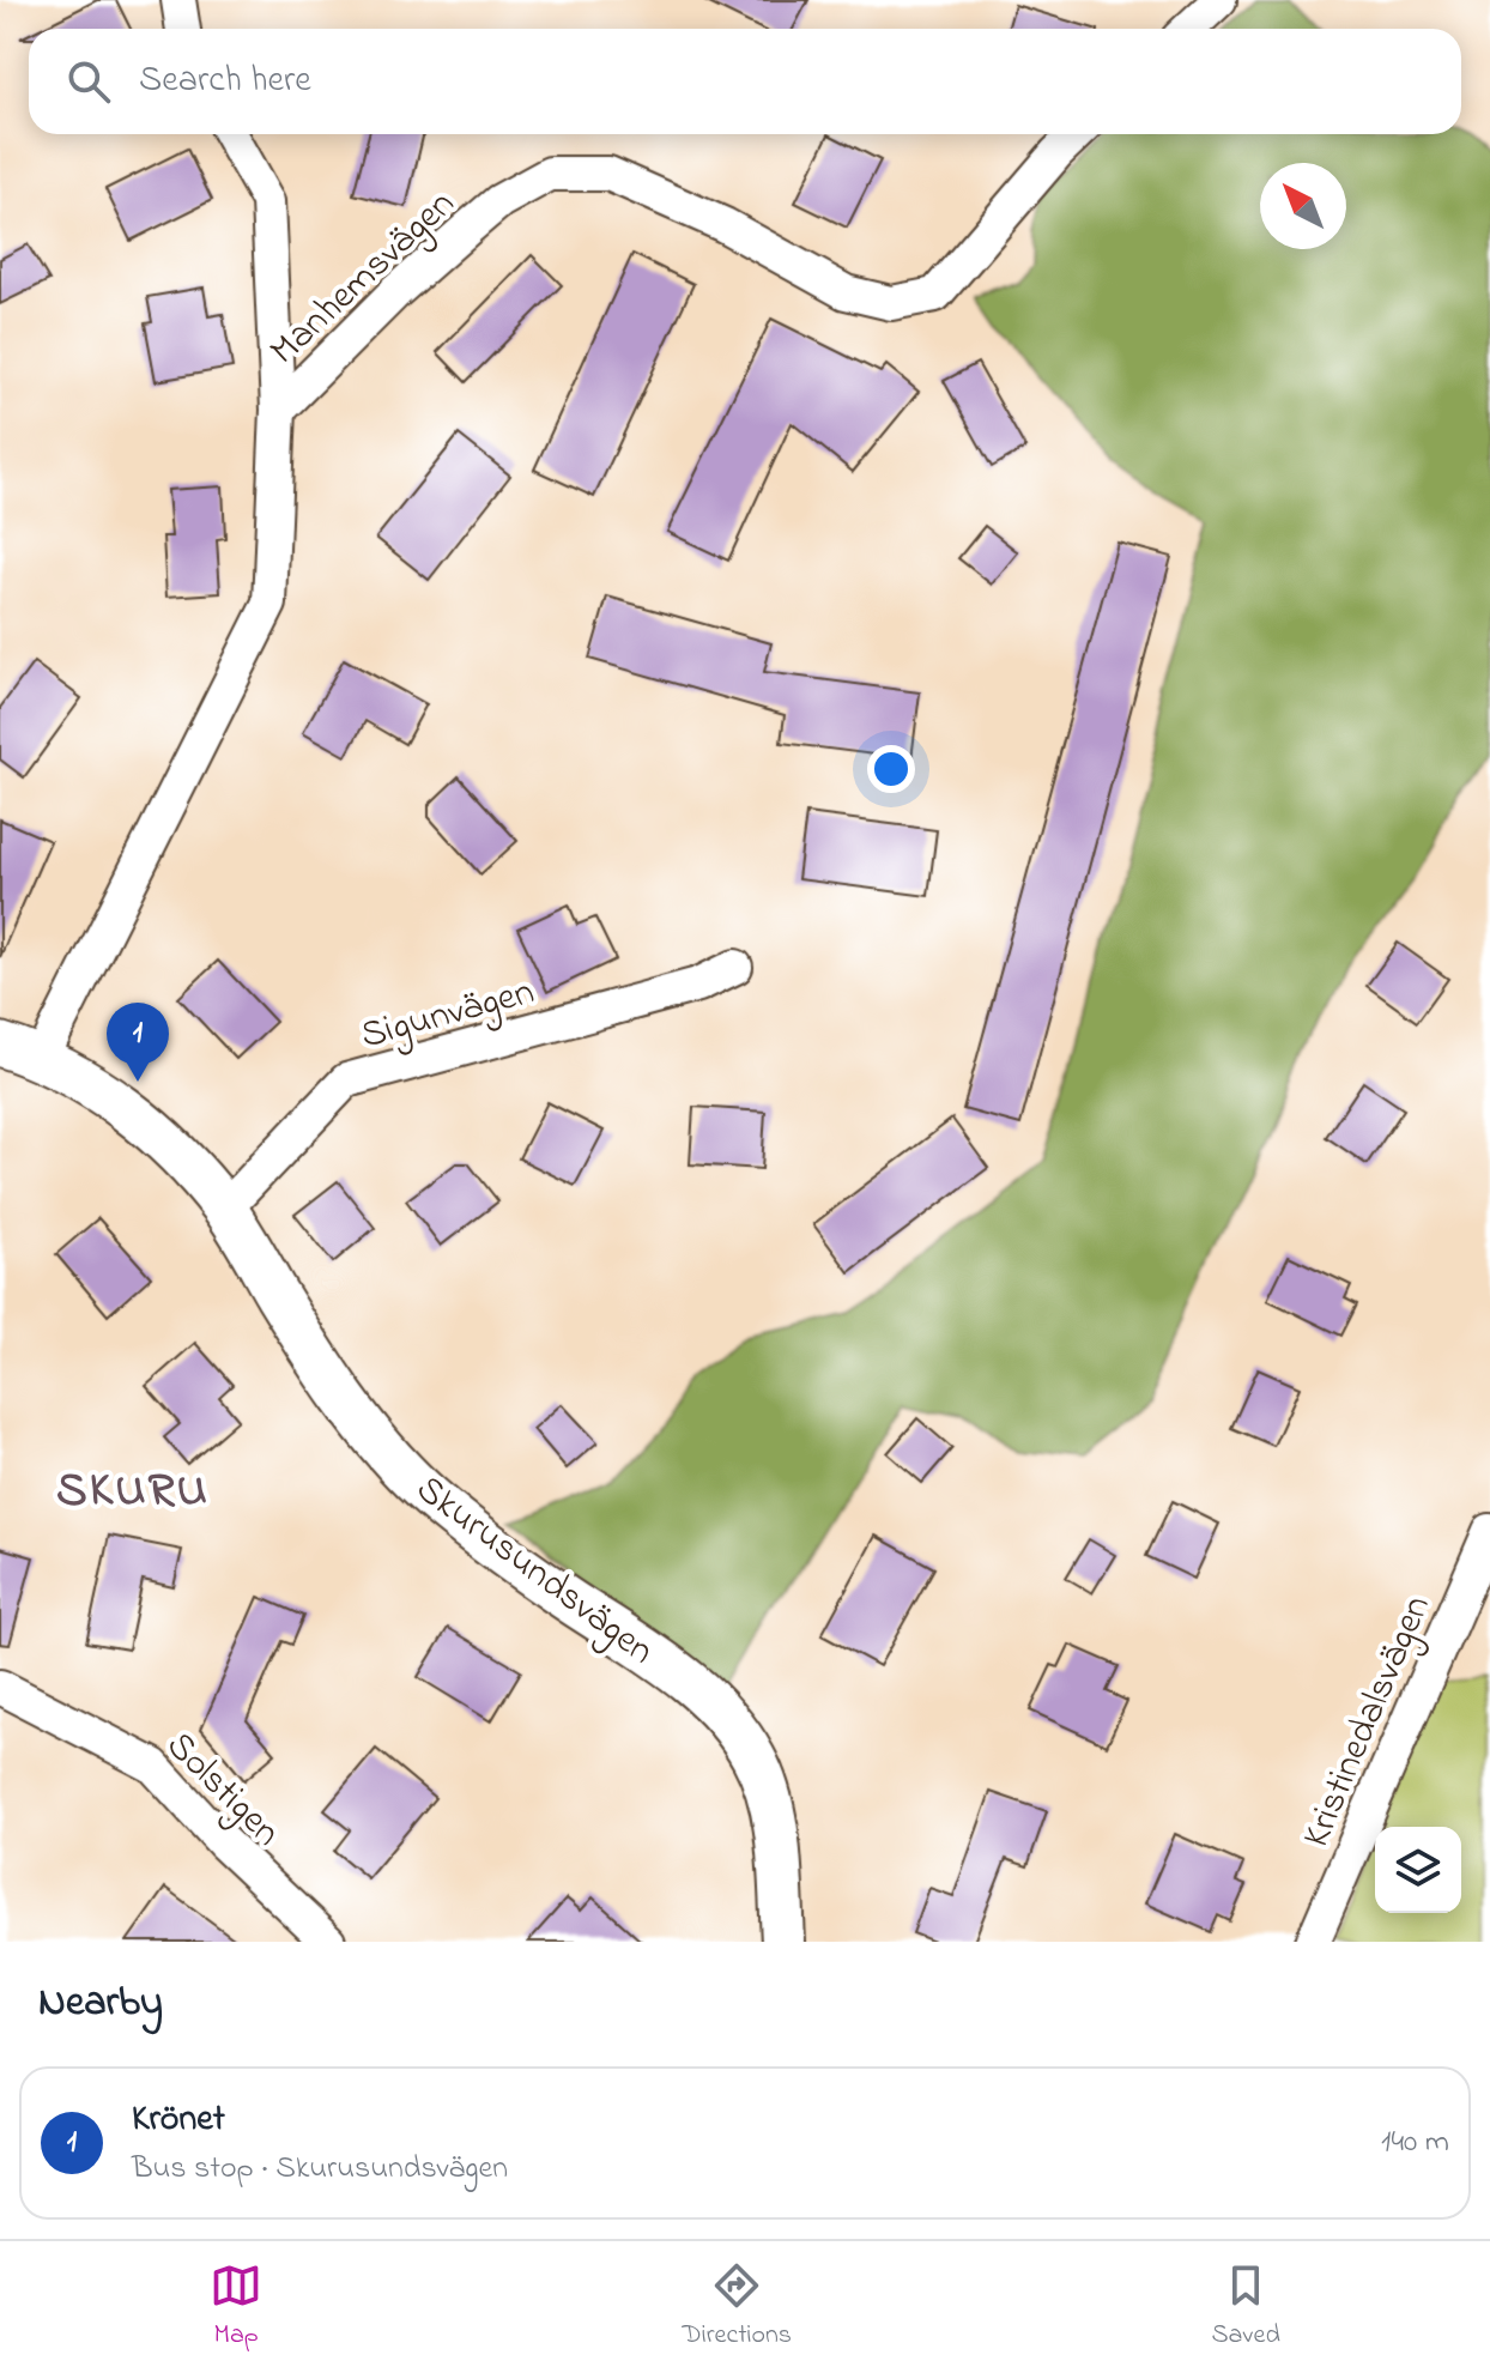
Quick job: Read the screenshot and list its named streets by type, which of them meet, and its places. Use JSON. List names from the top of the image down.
{
  "streets": {
    "street": [
      "Manhemsvägen",
      "Sigunvägen",
      "Skurusundsvägen",
      "Kristinedalsvägen",
      "Solstigen"
    ]
  },
  "crossings": [
    ["Manhemsvägen", "Skurusundsvägen"],
    ["Sigunvägen", "Skurusundsvägen"]
  ],
  "districts": ["SKURU"],
  "north": "top left",
  "page": {
    "search": "Search here",
    "pins": "1",
    "heading": "Nearby",
    "list": [
      {
        "mark": "1",
        "name": "Krönet",
        "note": "Bus stop · Skurusundsvägen",
        "value": "140 m"
      }
    ],
    "nav": ["Map", "Directions", "Saved"]
  }
}
